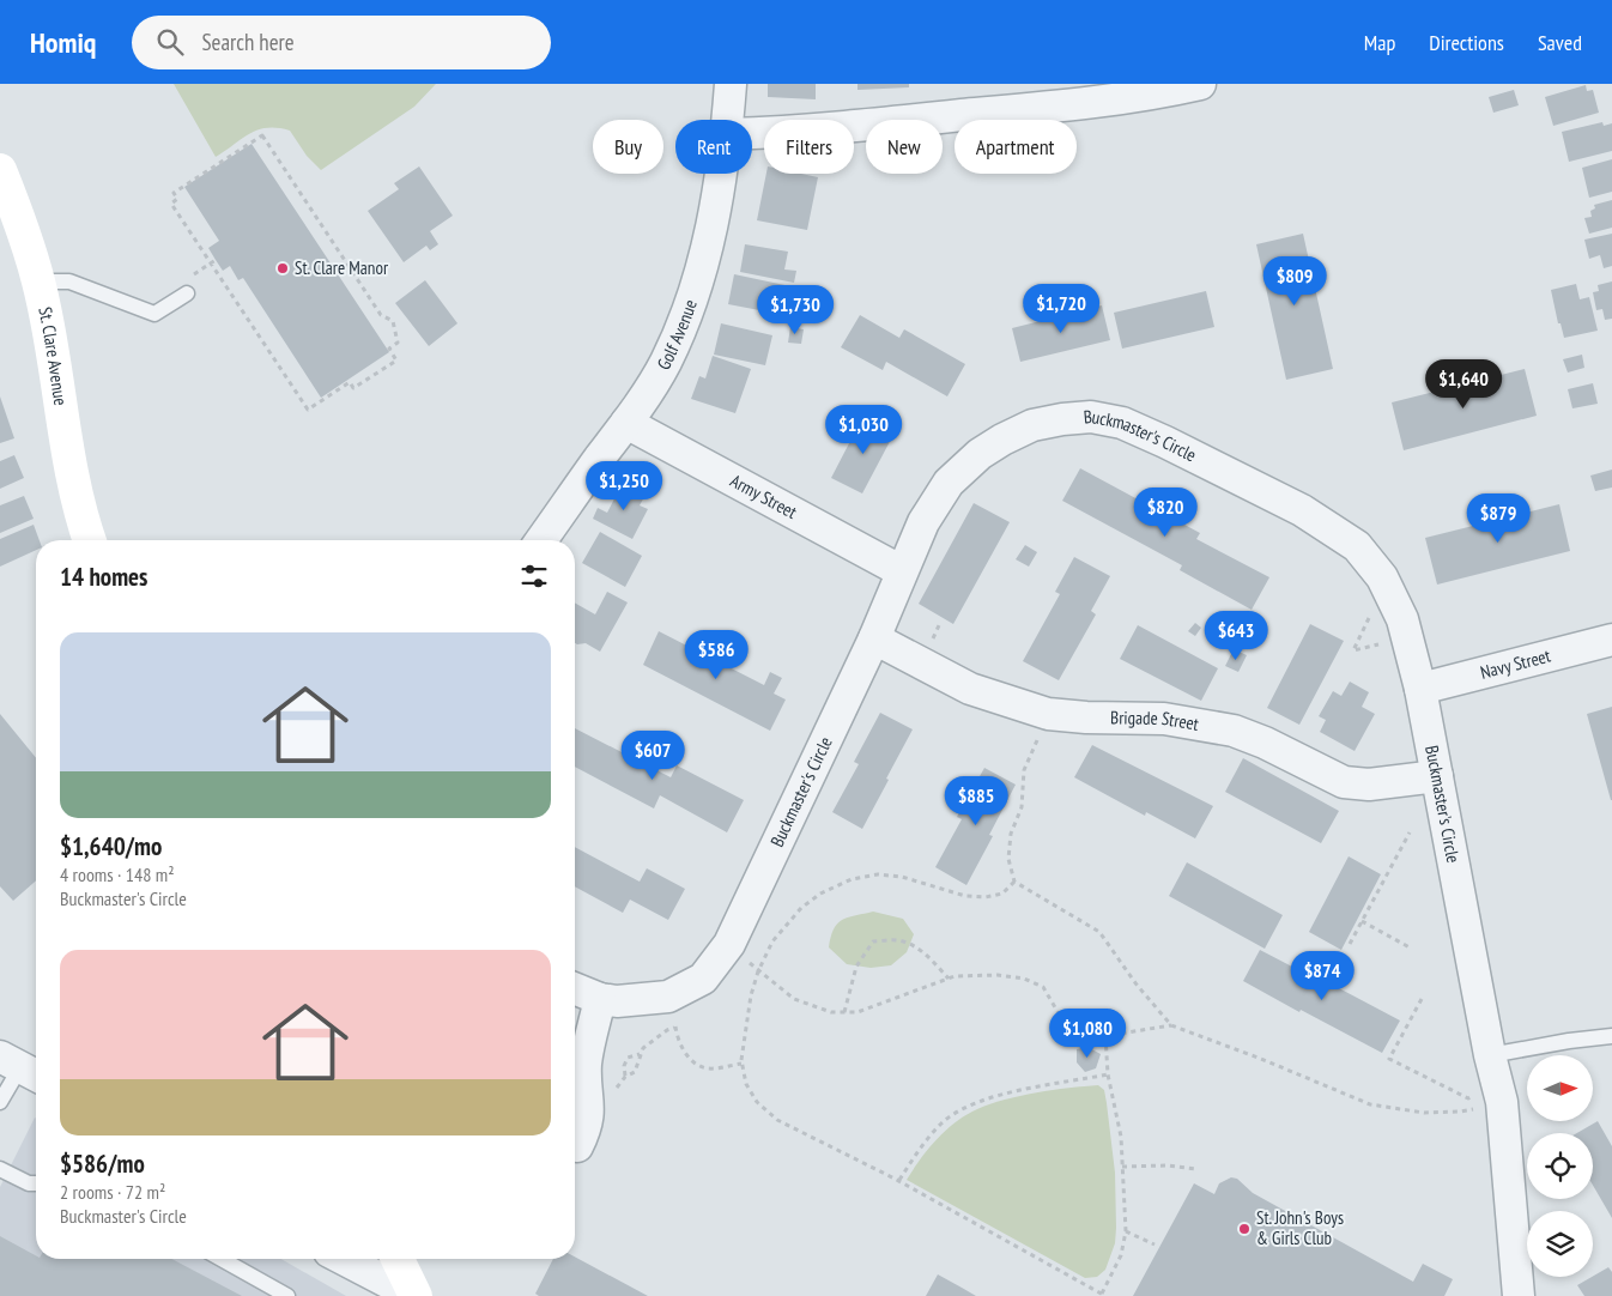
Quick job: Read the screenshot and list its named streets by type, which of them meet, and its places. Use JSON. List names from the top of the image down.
{
  "streets": {
    "street": [
      "Golf Avenue",
      "St. Clare Avenue",
      "Buckmaster's Circle",
      "Army Street",
      "Navy Street",
      "Brigade Street"
    ]
  },
  "crossings": [
    ["Golf Avenue", "Army Street"],
    ["Buckmaster's Circle", "Army Street"],
    ["Buckmaster's Circle", "Navy Street"],
    ["Buckmaster's Circle", "Brigade Street"]
  ],
  "places": ["St. Clare Manor", "St. John's Boys & Girls Club"],
  "north": "right",
  "page": {
    "header": "Homiq",
    "search": "Search here",
    "nav": ["Map", "Directions", "Saved"],
    "chip": [
      "Buy",
      "Rent",
      "Filters",
      "New",
      "Apartment"
    ],
    "price": [
      "$809",
      "$1,720",
      "$1,730",
      "$1,640",
      "$1,030",
      "$1,250",
      "$820",
      "$879",
      "$643",
      "$586",
      "$607",
      "$885",
      "$874",
      "$1,080"
    ],
    "heading": "14 homes",
    "list": [
      {
        "name": "$1,640/mo",
        "note": "4 rooms · 148 m² · Buckmaster's Circle"
      },
      {
        "name": "$586/mo",
        "note": "2 rooms · 72 m² · Buckmaster's Circle"
      }
    ]
  }
}
